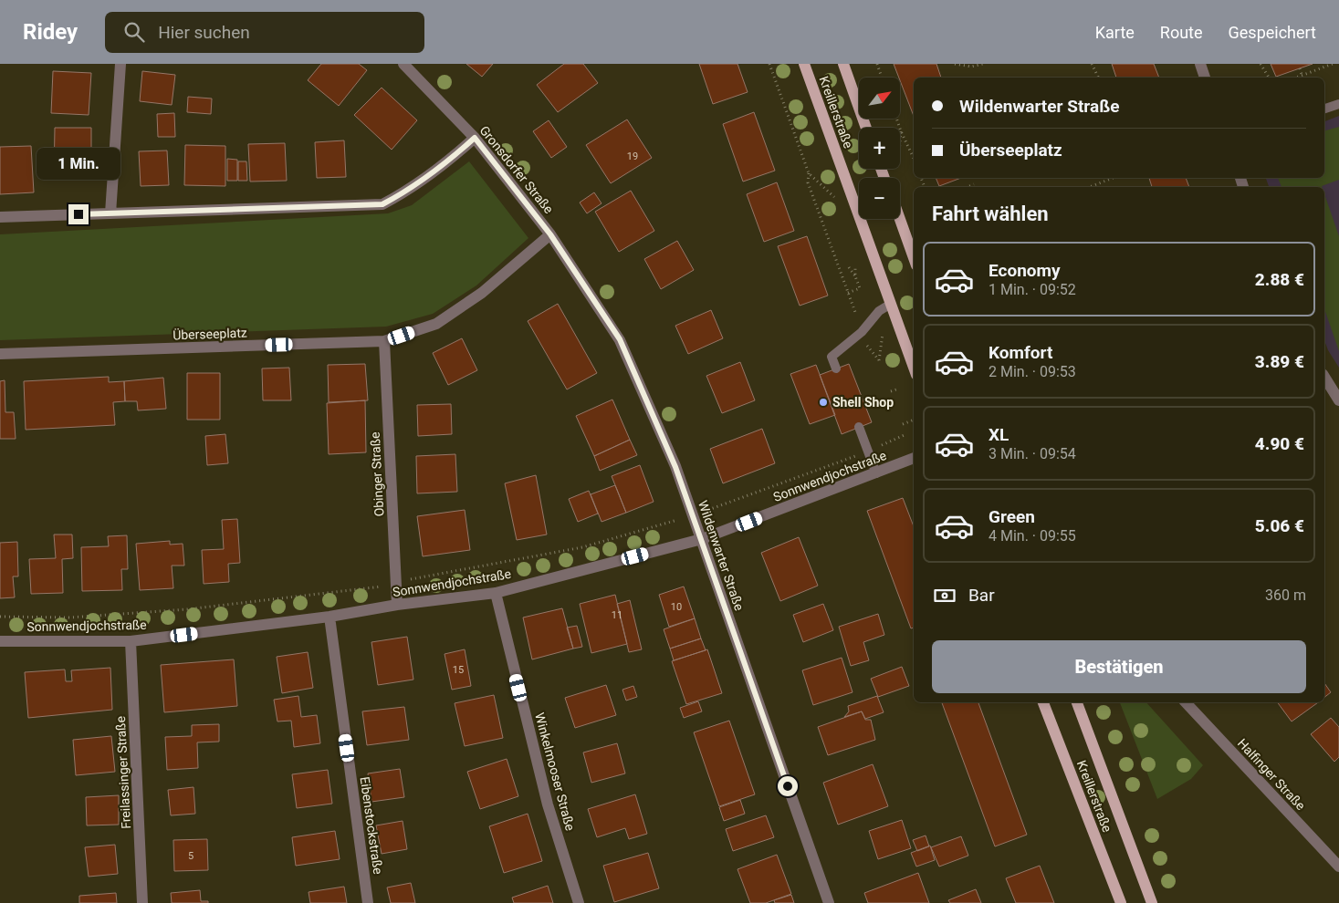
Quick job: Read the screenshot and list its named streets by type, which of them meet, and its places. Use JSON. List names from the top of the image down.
{
  "streets": {
    "main road": ["Kreillerstraße"],
    "street": [
      "Gronsdorfer Straße",
      "Überseeplatz",
      "Obinger Straße",
      "Sonnwendjochstraße",
      "Wildenwarter Straße",
      "Winkelmooser Straße",
      "Freilassinger Straße",
      "Halfinger Straße",
      "Eibenstockstraße"
    ]
  },
  "crossings": [
    ["Gronsdorfer Straße", "Überseeplatz"],
    ["Gronsdorfer Straße", "Wildenwarter Straße"],
    ["Überseeplatz", "Obinger Straße"],
    ["Überseeplatz", "Wildenwarter Straße"],
    ["Obinger Straße", "Sonnwendjochstraße"],
    ["Sonnwendjochstraße", "Wildenwarter Straße"],
    ["Sonnwendjochstraße", "Winkelmooser Straße"],
    ["Sonnwendjochstraße", "Freilassinger Straße"],
    ["Sonnwendjochstraße", "Eibenstockstraße"]
  ],
  "places": ["Shell Shop"],
  "house_numbers": [
    "19",
    "10",
    "11",
    "15",
    "5"
  ],
  "north": "top right",
  "page": {
    "header": "Ridey",
    "search": "Hier suchen",
    "nav": ["Karte", "Route", "Gespeichert"],
    "map_buttons": ["+", "−"],
    "banner": ["Wildenwarter Straße", "Überseeplatz"],
    "bubble": "1 Min.",
    "heading": "Fahrt wählen",
    "list": [
      {
        "name": "Economy",
        "note": "1 Min. · 09:52",
        "value": "2.88 €"
      },
      {
        "name": "Komfort",
        "note": "2 Min. · 09:53",
        "value": "3.89 €"
      },
      {
        "name": "XL",
        "note": "3 Min. · 09:54",
        "value": "4.90 €"
      },
      {
        "name": "Green",
        "note": "4 Min. · 09:55",
        "value": "5.06 €"
      }
    ],
    "pay": ["Bar", "360 m"],
    "buttons": "Bestätigen"
  }
}
